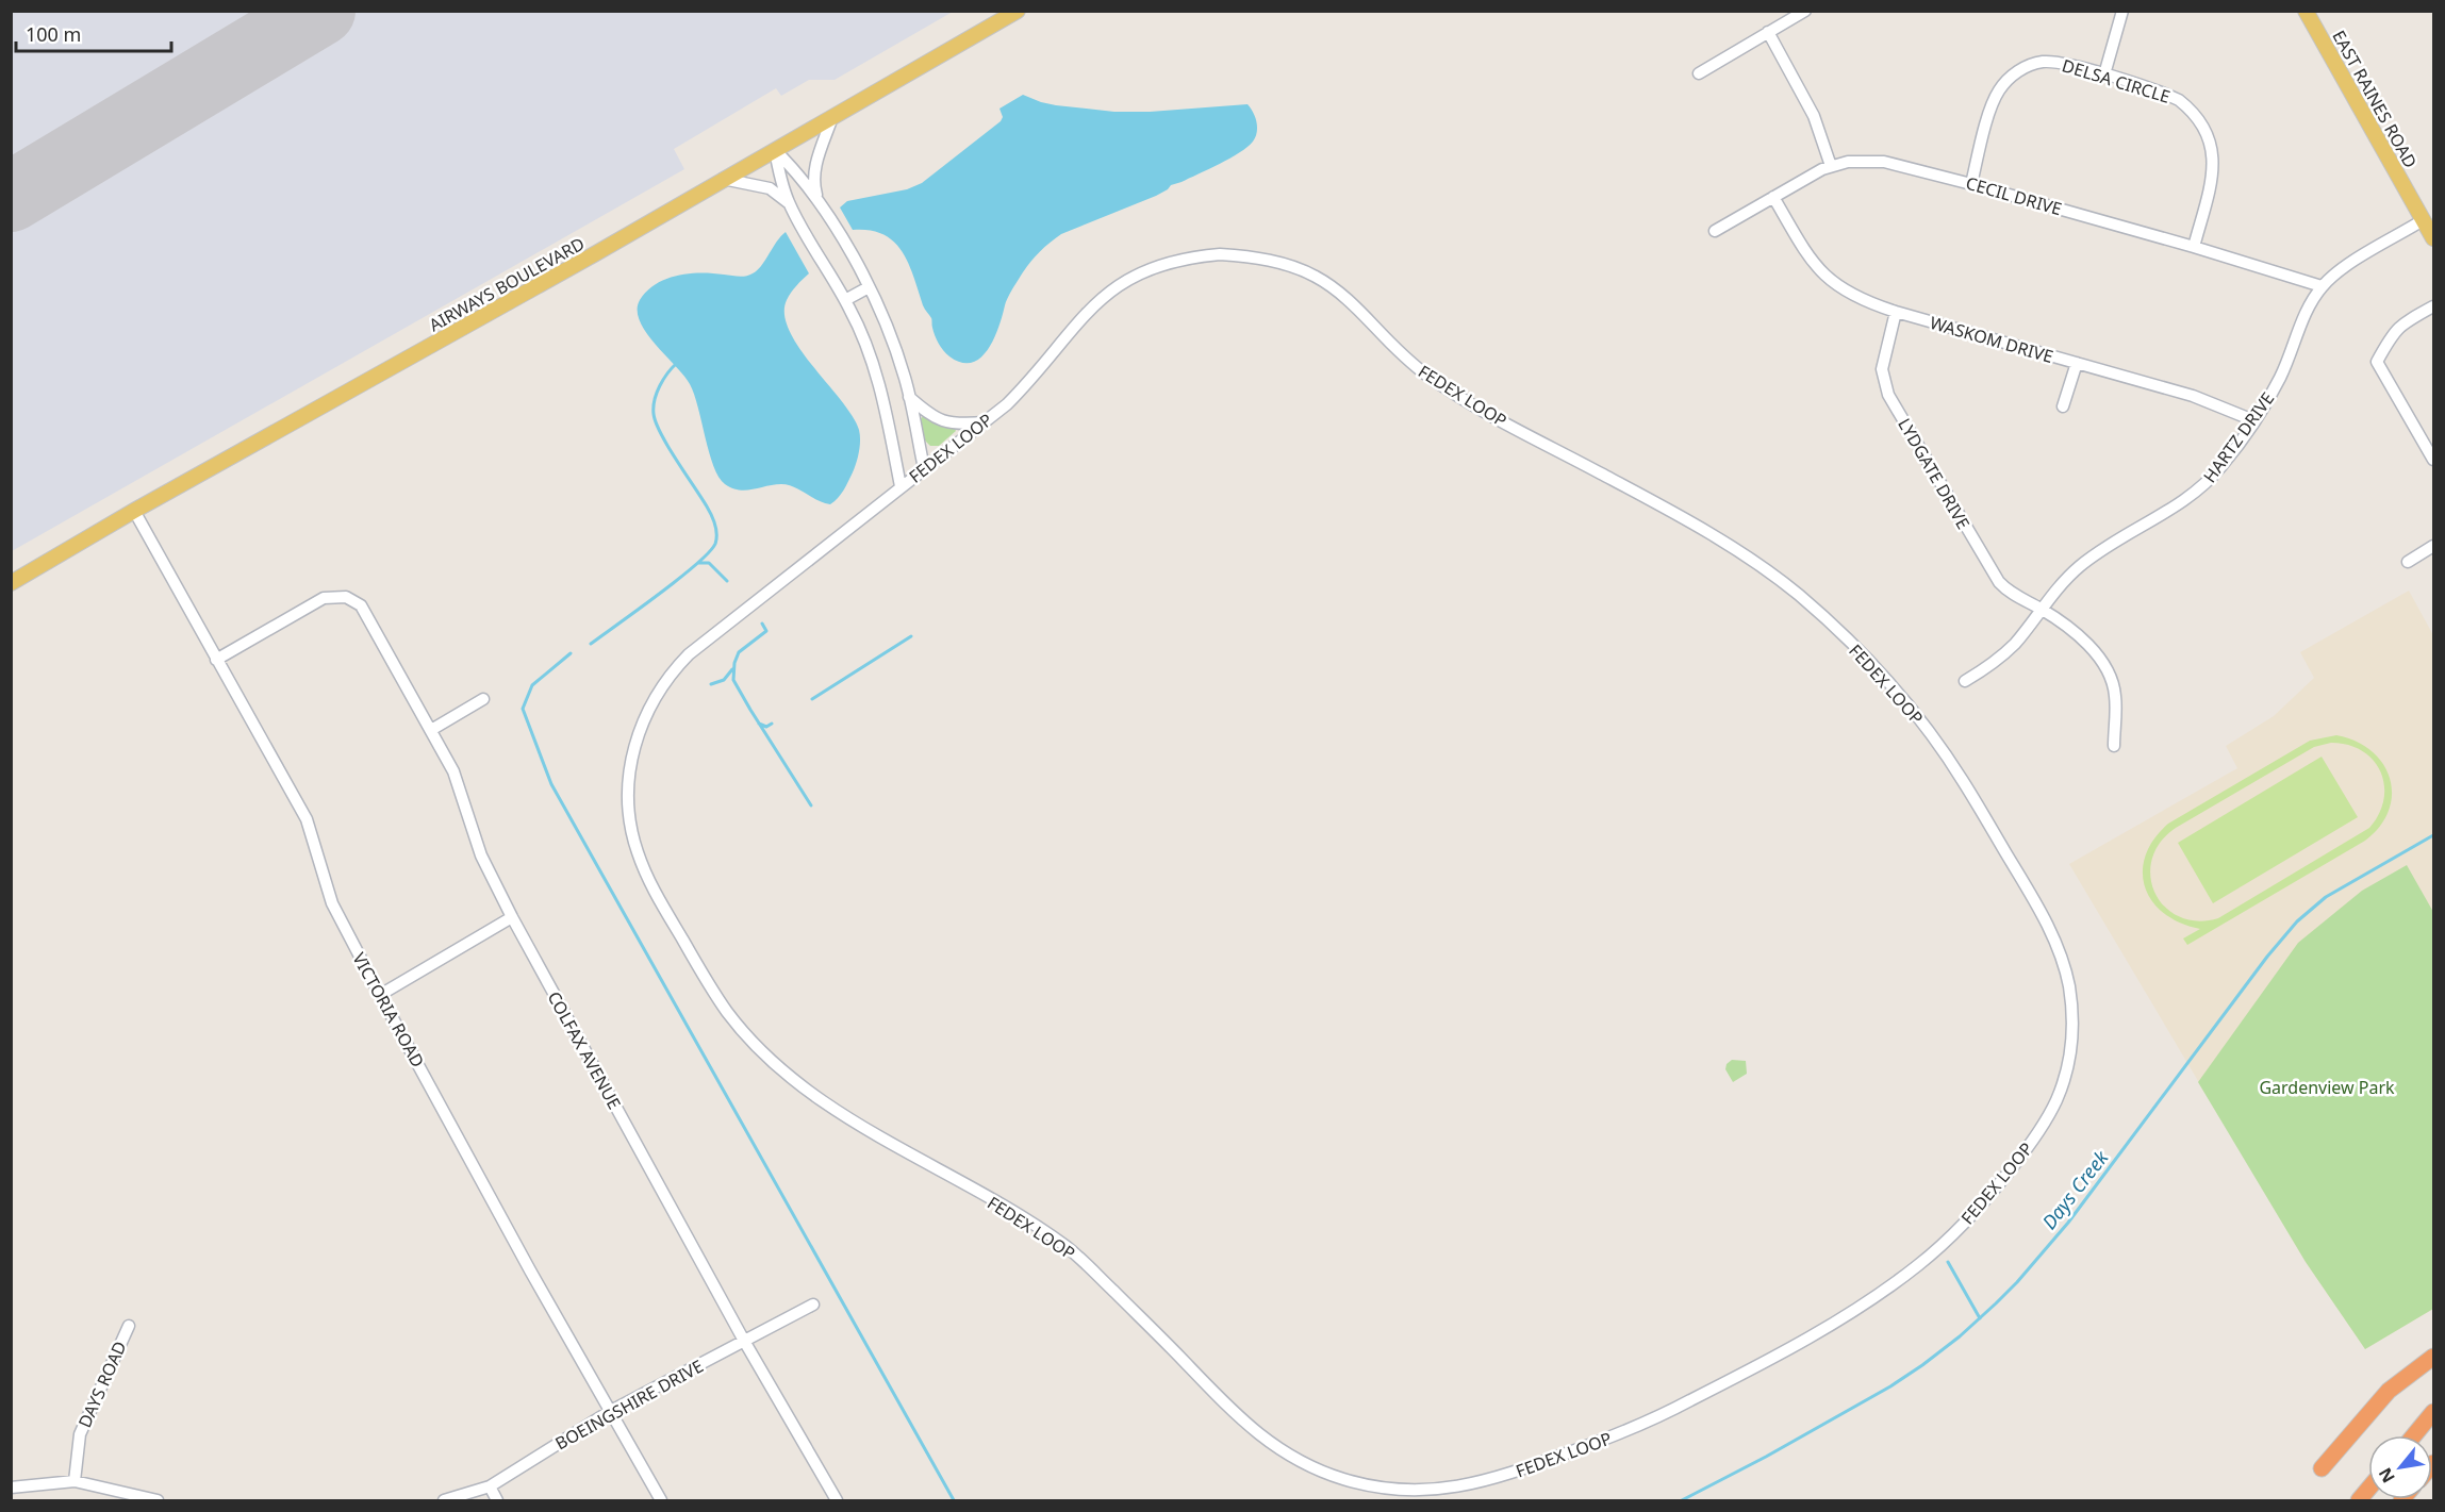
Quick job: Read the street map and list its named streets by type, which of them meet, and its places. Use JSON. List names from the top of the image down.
{
  "streets": {
    "main road": ["EAST RAINES ROAD", "AIRWAYS BOULEVARD"],
    "street": [
      "DELSA CIRCLE",
      "CECIL DRIVE",
      "WASKOM DRIVE",
      "FEDEX LOOP",
      "HARTZ DRIVE",
      "LYDGATE DRIVE",
      "VICTORIA ROAD",
      "COLFAX AVENUE",
      "DAYS ROAD",
      "BOEINGSHIRE DRIVE"
    ]
  },
  "crossings": [
    ["DELSA CIRCLE", "CECIL DRIVE"],
    ["EAST RAINES ROAD", "HARTZ DRIVE"],
    ["CECIL DRIVE", "WASKOM DRIVE"],
    ["CECIL DRIVE", "HARTZ DRIVE"],
    ["AIRWAYS BOULEVARD", "VICTORIA ROAD"],
    ["WASKOM DRIVE", "HARTZ DRIVE"],
    ["WASKOM DRIVE", "LYDGATE DRIVE"],
    ["HARTZ DRIVE", "LYDGATE DRIVE"],
    ["VICTORIA ROAD", "COLFAX AVENUE"],
    ["VICTORIA ROAD", "BOEINGSHIRE DRIVE"],
    ["COLFAX AVENUE", "BOEINGSHIRE DRIVE"]
  ],
  "water": ["Days Creek"],
  "parks": ["Gardenview Park"],
  "scale_bar": "100 m",
  "north": "bottom left"
}
